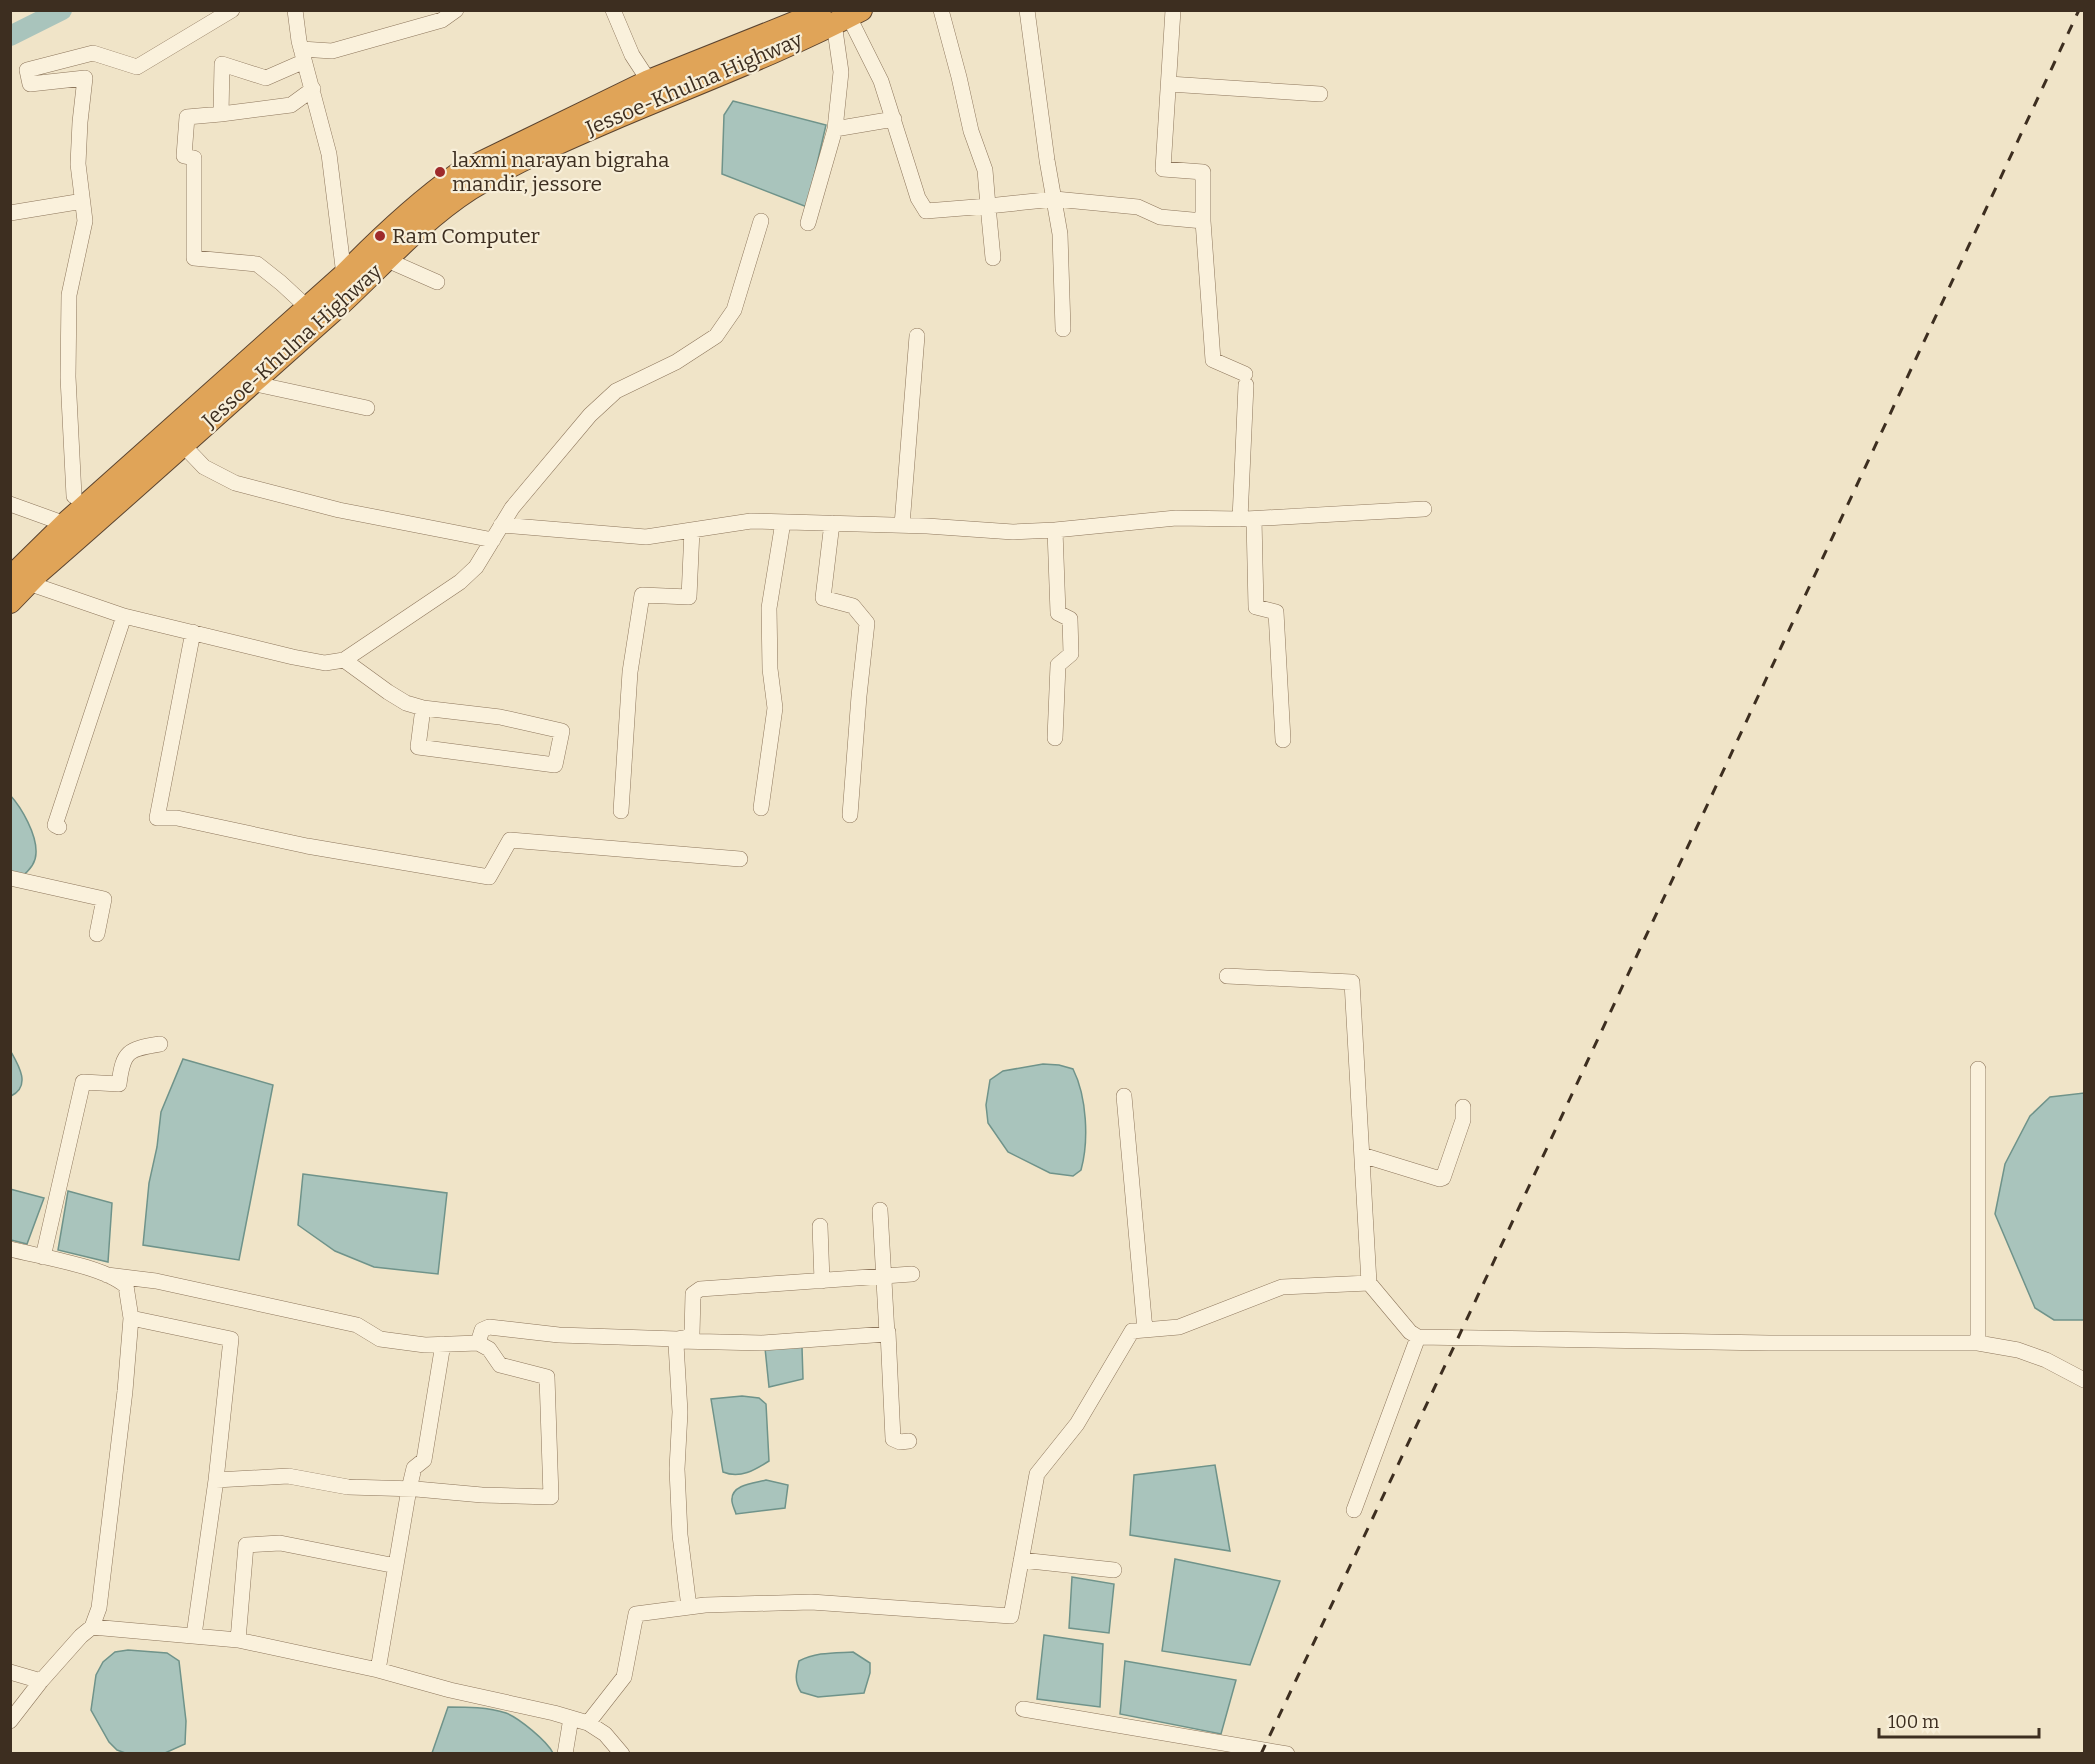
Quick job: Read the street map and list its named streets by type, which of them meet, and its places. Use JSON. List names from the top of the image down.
{
  "streets": {
    "highway": ["Jessoe-Khulna Highway"]
  },
  "places": ["laxmi narayan bigraha mandir, jessore", "Ram Computer"],
  "scale_bar": "100 m"
}
